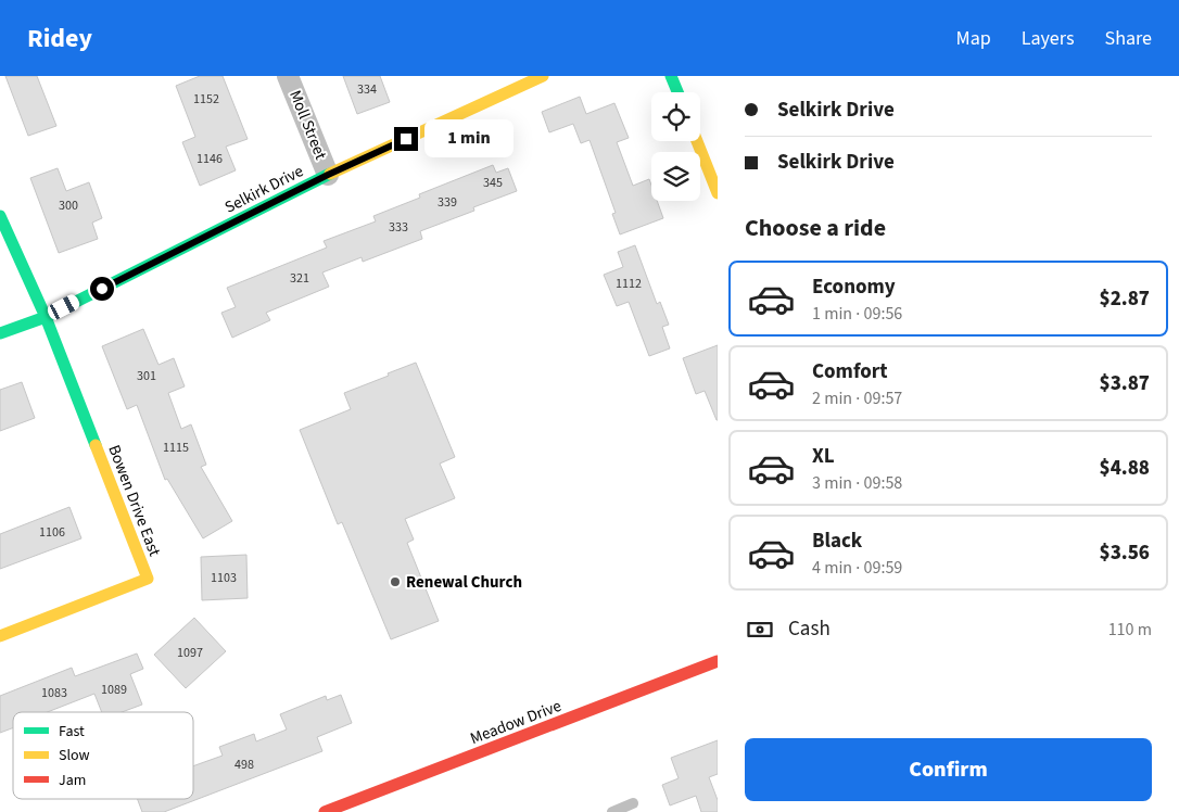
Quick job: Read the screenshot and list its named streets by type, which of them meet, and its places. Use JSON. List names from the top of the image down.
{
  "streets": {
    "street": [
      "Moll Street",
      "Selkirk Drive",
      "Bowen Drive East",
      "Meadow Drive"
    ]
  },
  "crossings": [
    ["Moll Street", "Selkirk Drive"],
    ["Selkirk Drive", "Bowen Drive East"]
  ],
  "places": ["Renewal Church"],
  "house_numbers": [
    "334",
    "1152",
    "1146",
    "345",
    "339",
    "300",
    "333",
    "321",
    "1112",
    "301",
    "1115",
    "1106",
    "1103",
    "1097",
    "1089",
    "1083",
    "498"
  ],
  "legend": ["Fast", "Slow", "Jam"],
  "page": {
    "header": "Ridey",
    "nav": ["Map", "Layers", "Share"],
    "banner": ["Selkirk Drive", "Selkirk Drive"],
    "bubble": "1 min",
    "heading": "Choose a ride",
    "list": [
      {
        "name": "Economy",
        "note": "1 min · 09:56",
        "value": "$2.87"
      },
      {
        "name": "Comfort",
        "note": "2 min · 09:57",
        "value": "$3.87"
      },
      {
        "name": "XL",
        "note": "3 min · 09:58",
        "value": "$4.88"
      },
      {
        "name": "Black",
        "note": "4 min · 09:59",
        "value": "$3.56"
      }
    ],
    "pay": ["Cash", "110 m"],
    "buttons": "Confirm"
  }
}
